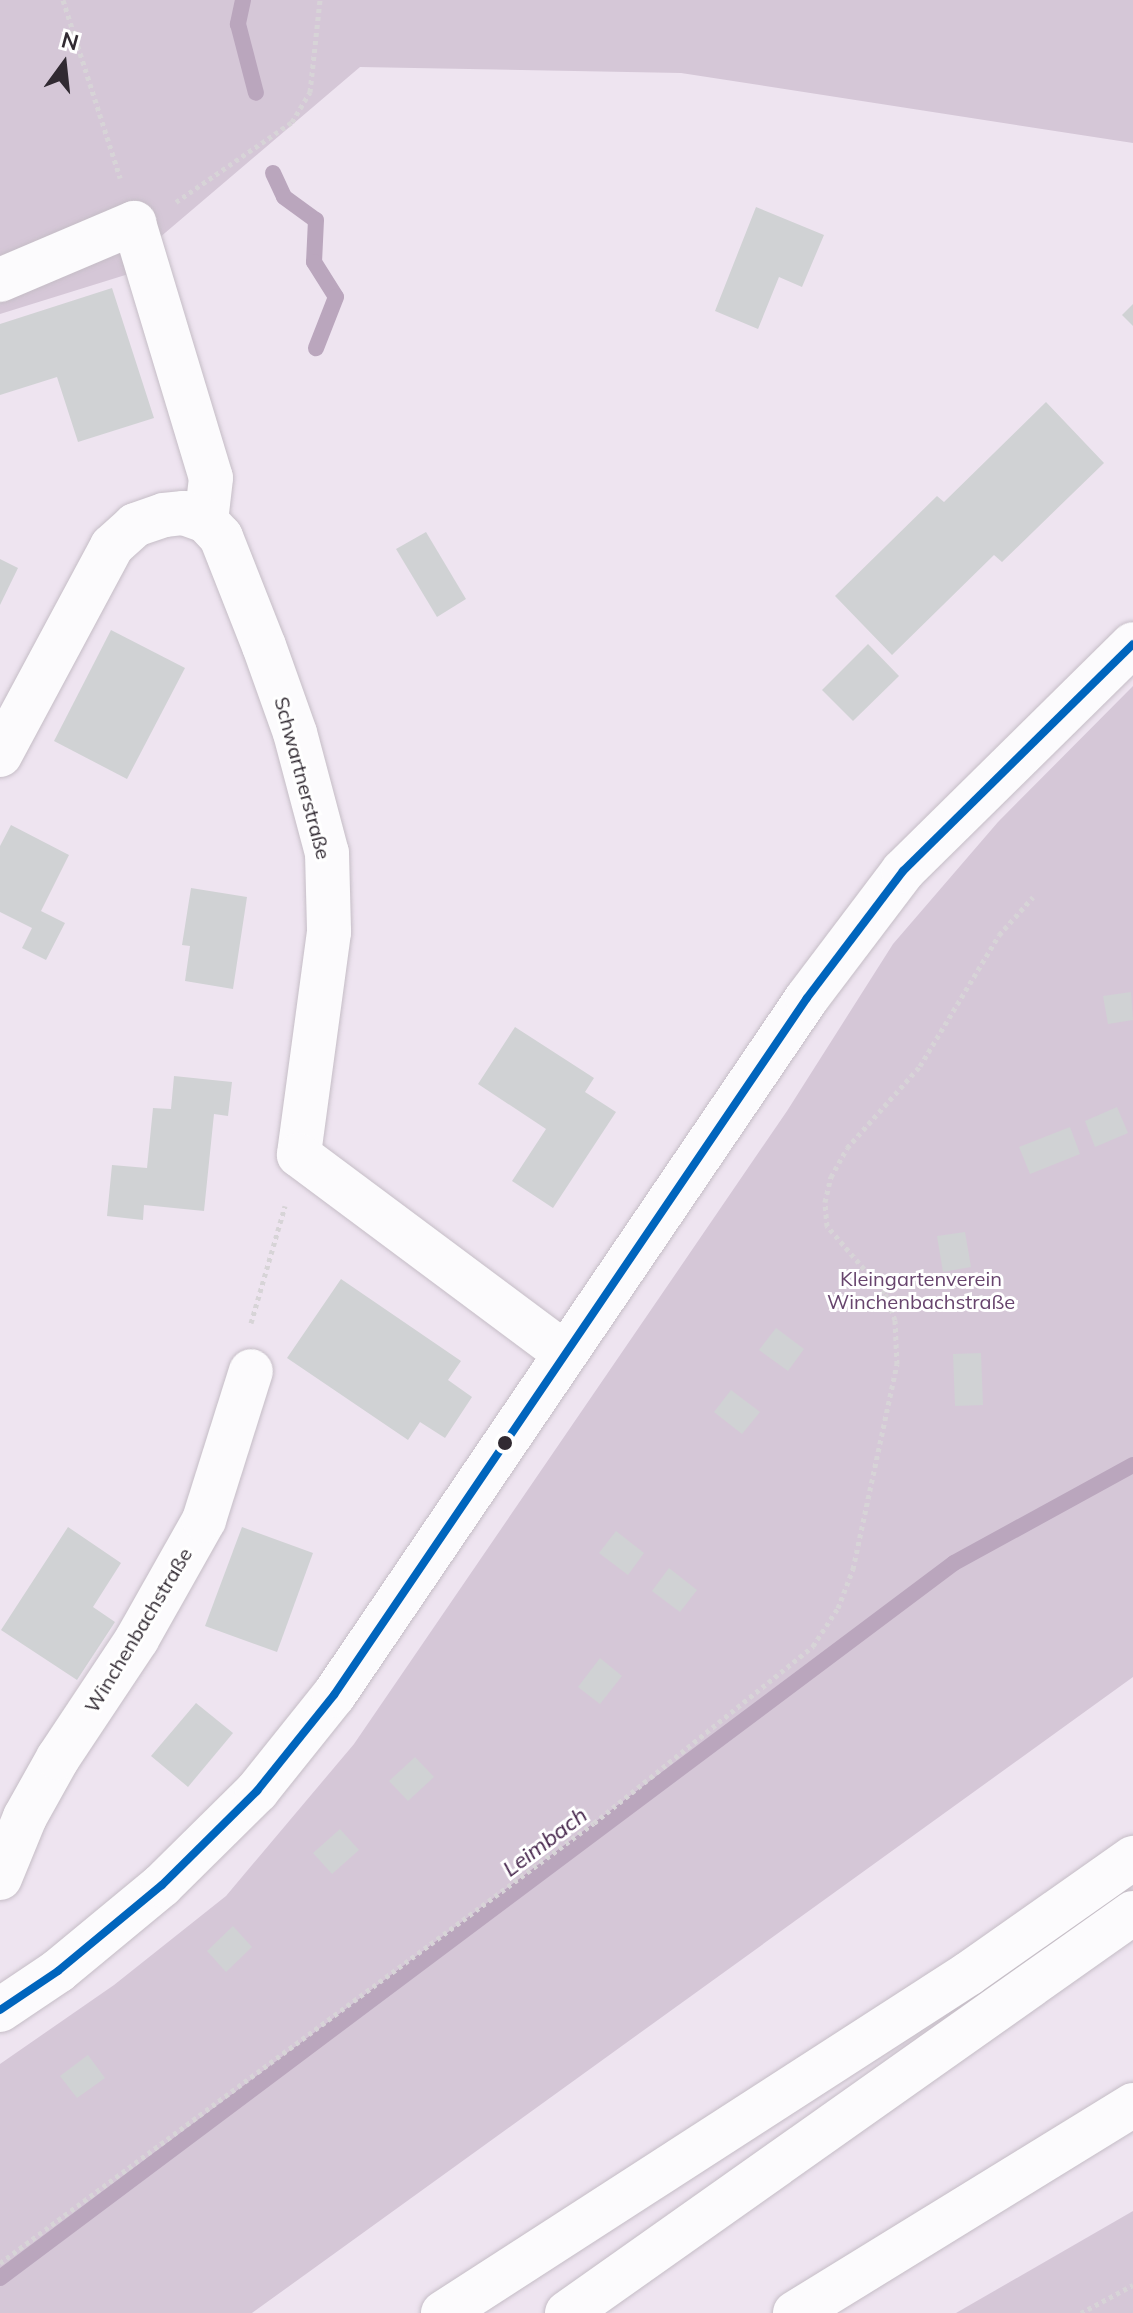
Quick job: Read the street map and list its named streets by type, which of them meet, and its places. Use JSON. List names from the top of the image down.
{
  "streets": {
    "main road": ["Schwartnerstraße", "Winchenbachstraße"]
  },
  "water": ["Leimbach"],
  "parks": ["Kleingartenverein Winchenbachstraße"],
  "north": "top"
}
